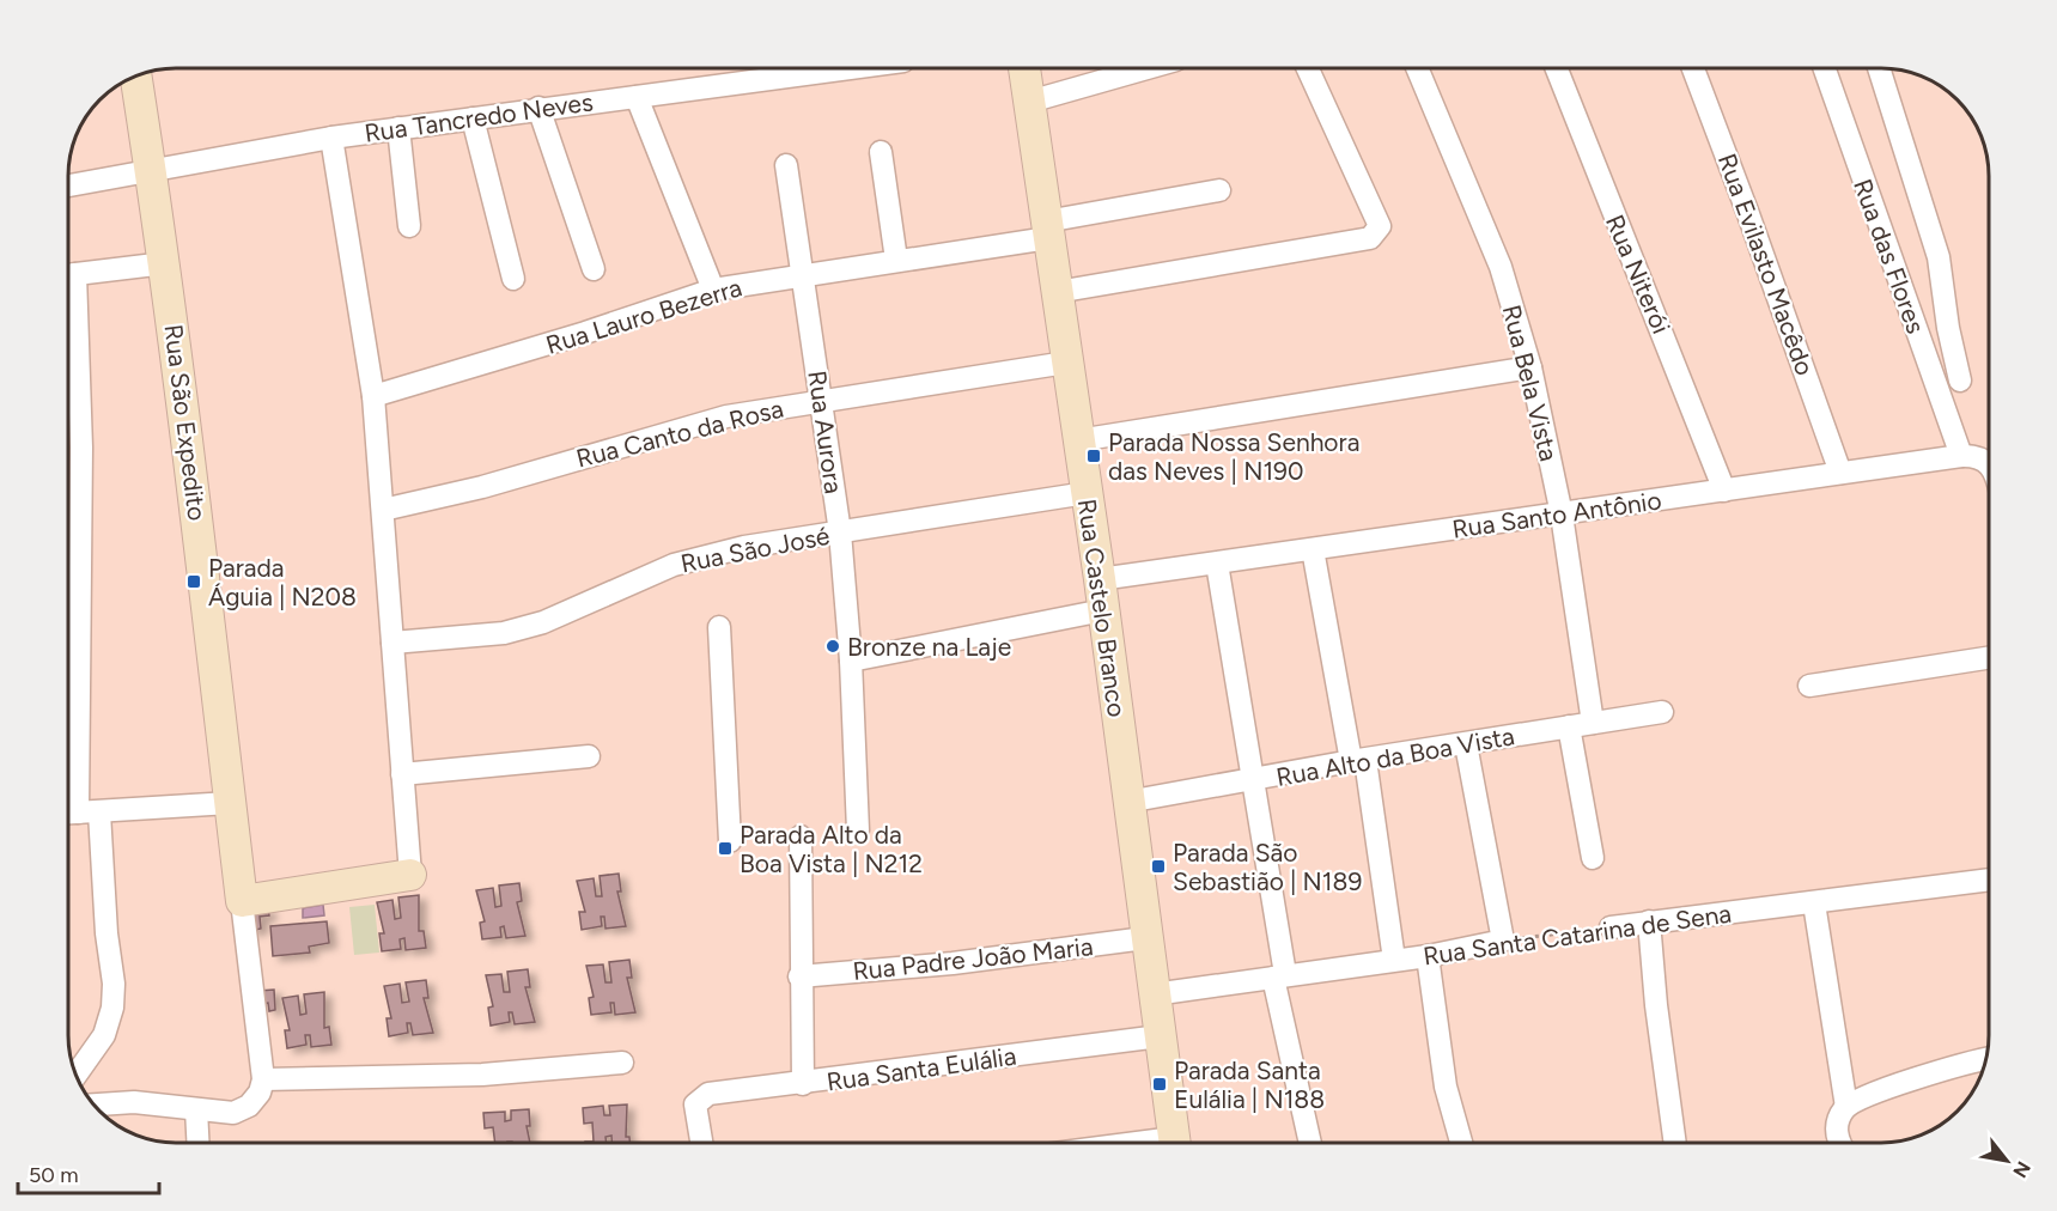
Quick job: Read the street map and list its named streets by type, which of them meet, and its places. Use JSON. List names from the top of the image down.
{
  "streets": {
    "street": [
      "Rua Tancredo Neves",
      "Rua das Flores",
      "Rua Evilasto Macêdo",
      "Rua Niterói",
      "Rua Lauro Bezerra",
      "Rua Bela Vista",
      "Rua São Expedito",
      "Rua Aurora",
      "Rua Canto da Rosa",
      "Rua Santo Antônio",
      "Rua São José",
      "Rua Castelo Branco",
      "Rua Alto da Boa Vista",
      "Rua Santa Catarina de Sena",
      "Rua Padre João Maria",
      "Rua Santa Eulália"
    ]
  },
  "crossings": [
    ["Rua Tancredo Neves", "Rua São Expedito"],
    ["Rua das Flores", "Rua Santo Antônio"],
    ["Rua Evilasto Macêdo", "Rua Santo Antônio"],
    ["Rua Niterói", "Rua Santo Antônio"],
    ["Rua Lauro Bezerra", "Rua Aurora"],
    ["Rua Lauro Bezerra", "Rua Castelo Branco"],
    ["Rua Bela Vista", "Rua Santo Antônio"],
    ["Rua Bela Vista", "Rua Alto da Boa Vista"],
    ["Rua Aurora", "Rua Canto da Rosa"],
    ["Rua Aurora", "Rua São José"],
    ["Rua Canto da Rosa", "Rua Castelo Branco"],
    ["Rua Santo Antônio", "Rua Castelo Branco"],
    ["Rua São José", "Rua Castelo Branco"],
    ["Rua Castelo Branco", "Rua Alto da Boa Vista"],
    ["Rua Castelo Branco", "Rua Santa Catarina de Sena"],
    ["Rua Castelo Branco", "Rua Padre João Maria"],
    ["Rua Castelo Branco", "Rua Santa Eulália"]
  ],
  "places": {
    "transit": [
      "Parada Nossa Senhora das Neves | N190",
      "Parada Águia | N208",
      "Parada Alto da Boa Vista | N212",
      "Parada São Sebastião | N189",
      "Parada Santa Eulália | N188"
    ],
    "other": ["Bronze na Laje"]
  },
  "scale_bar": "50 m",
  "north": "bottom right"
}
